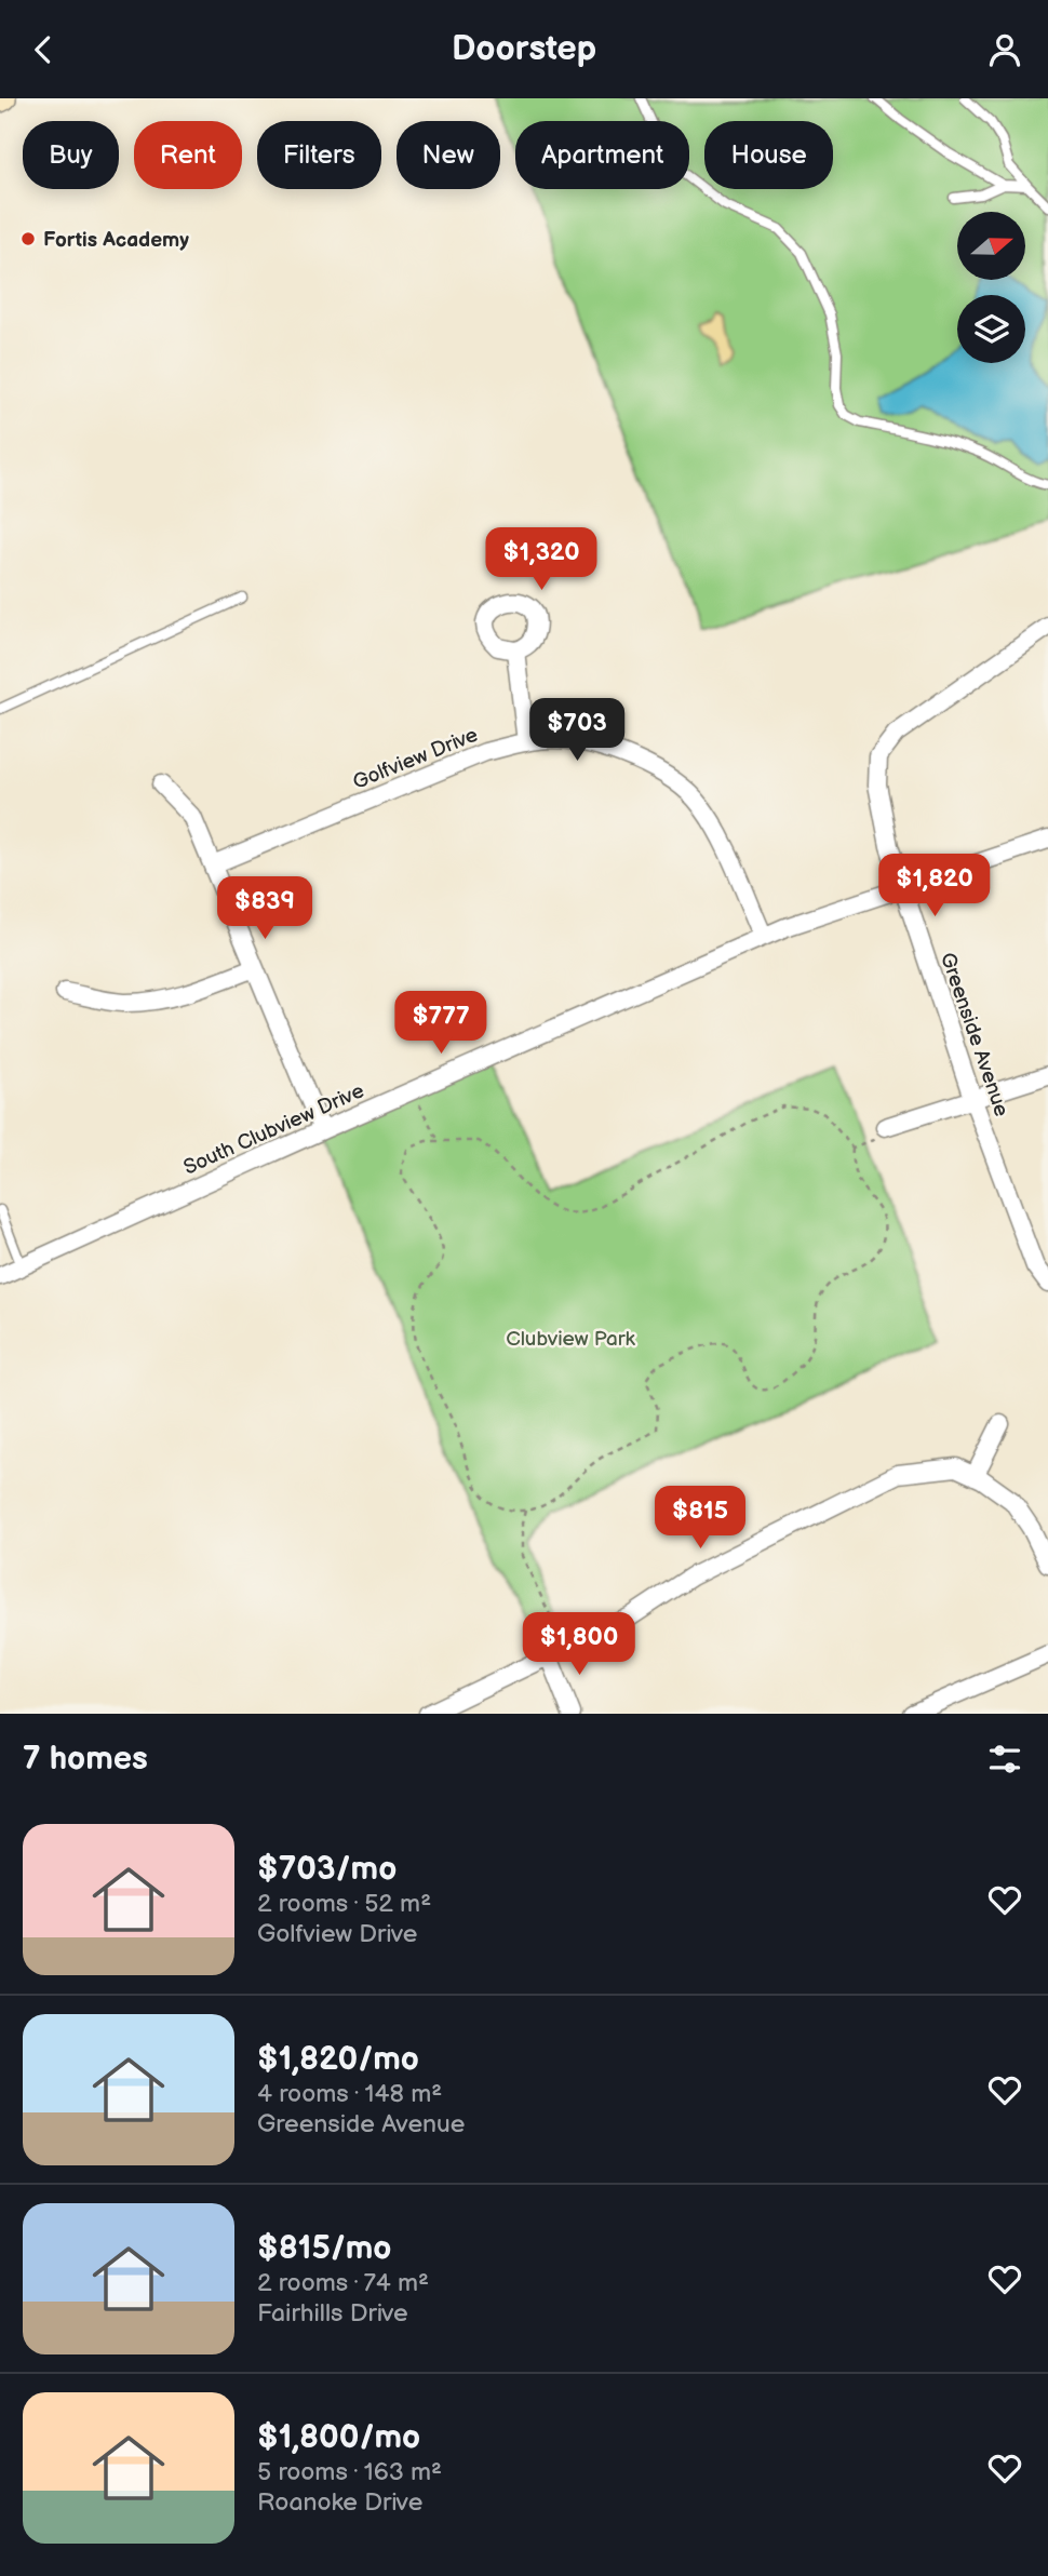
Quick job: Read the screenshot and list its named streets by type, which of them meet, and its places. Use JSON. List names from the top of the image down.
{
  "streets": {
    "street": ["Golfview Drive", "Greenside Avenue", "South Clubview Drive"]
  },
  "crossings": [
    ["Golfview Drive", "South Clubview Drive"],
    ["Greenside Avenue", "South Clubview Drive"]
  ],
  "parks": ["Clubview Park"],
  "places": ["Fortis Academy"],
  "north": "right",
  "page": {
    "header": "Doorstep",
    "chip": [
      "Buy",
      "Rent",
      "Filters",
      "New",
      "Apartment",
      "House"
    ],
    "price": [
      "$1,320",
      "$703",
      "$1,820",
      "$839",
      "$777",
      "$815",
      "$1,800"
    ],
    "heading": "7 homes",
    "list": [
      {
        "name": "$703/mo",
        "note": "2 rooms · 52 m² · Golfview Drive"
      },
      {
        "name": "$1,820/mo",
        "note": "4 rooms · 148 m² · Greenside Avenue"
      },
      {
        "name": "$815/mo",
        "note": "2 rooms · 74 m² · Fairhills Drive"
      },
      {
        "name": "$1,800/mo",
        "note": "5 rooms · 163 m² · Roanoke Drive"
      }
    ]
  }
}
